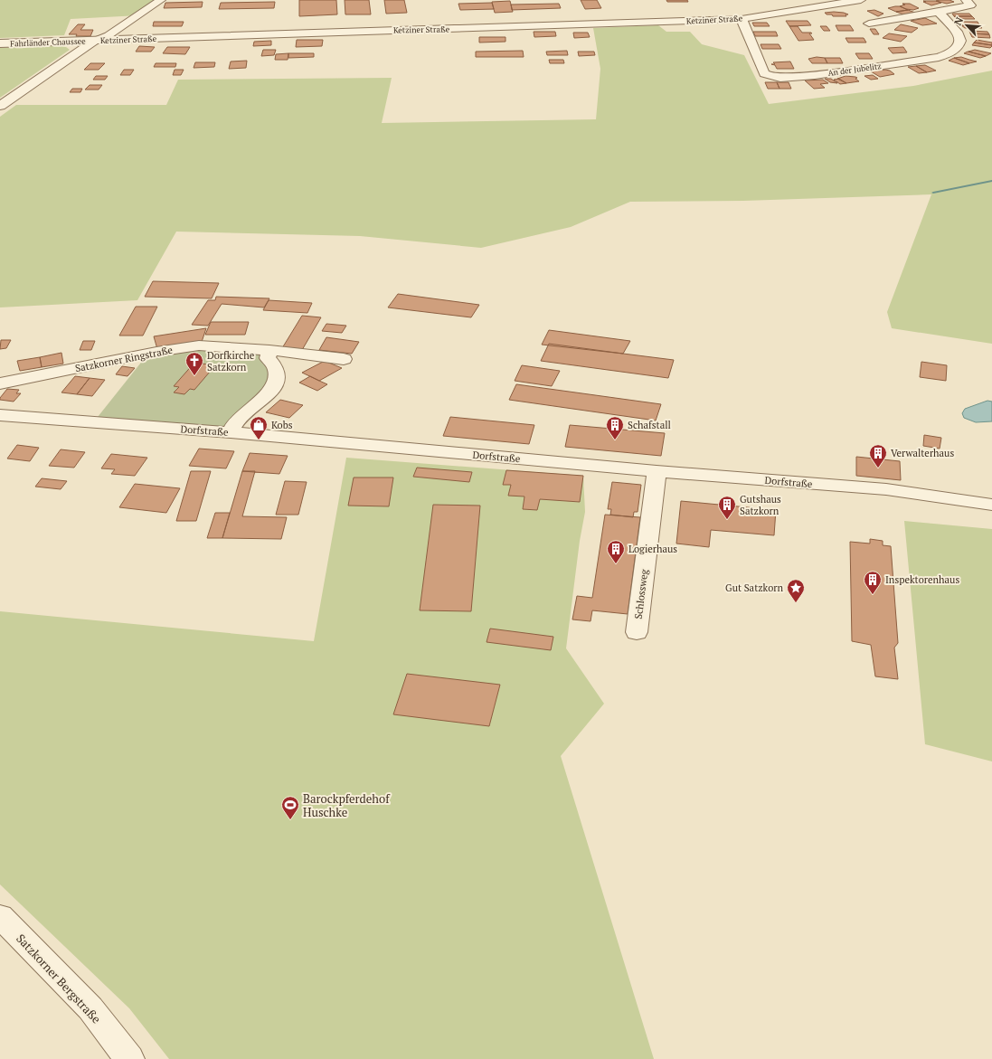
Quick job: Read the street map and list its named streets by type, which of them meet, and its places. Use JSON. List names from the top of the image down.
{
  "streets": {
    "street": [
      "Ketziner Straße",
      "Fahrländer Chaussee",
      "An der Jubelitz",
      "Satzkorner Ringstraße",
      "Dorfstraße",
      "Schlossweg",
      "Satzkorner Bergstraße"
    ]
  },
  "crossings": [
    ["Ketziner Straße", "Fahrländer Chaussee"],
    ["Ketziner Straße", "An der Jubelitz"],
    ["Dorfstraße", "Schlossweg"]
  ],
  "places": {
    "church": ["Dorfkirche Satzkorn"],
    "shop": ["Kobs"],
    "building": [
      "Schafstall",
      "Verwalterhaus",
      "Gutshaus Satzkorn",
      "Logierhaus",
      "Inspektorenhaus"
    ],
    "place": ["Gut Satzkorn"],
    "sports": ["Barockpferdehof Huschke"]
  },
  "north": "top left"
}
